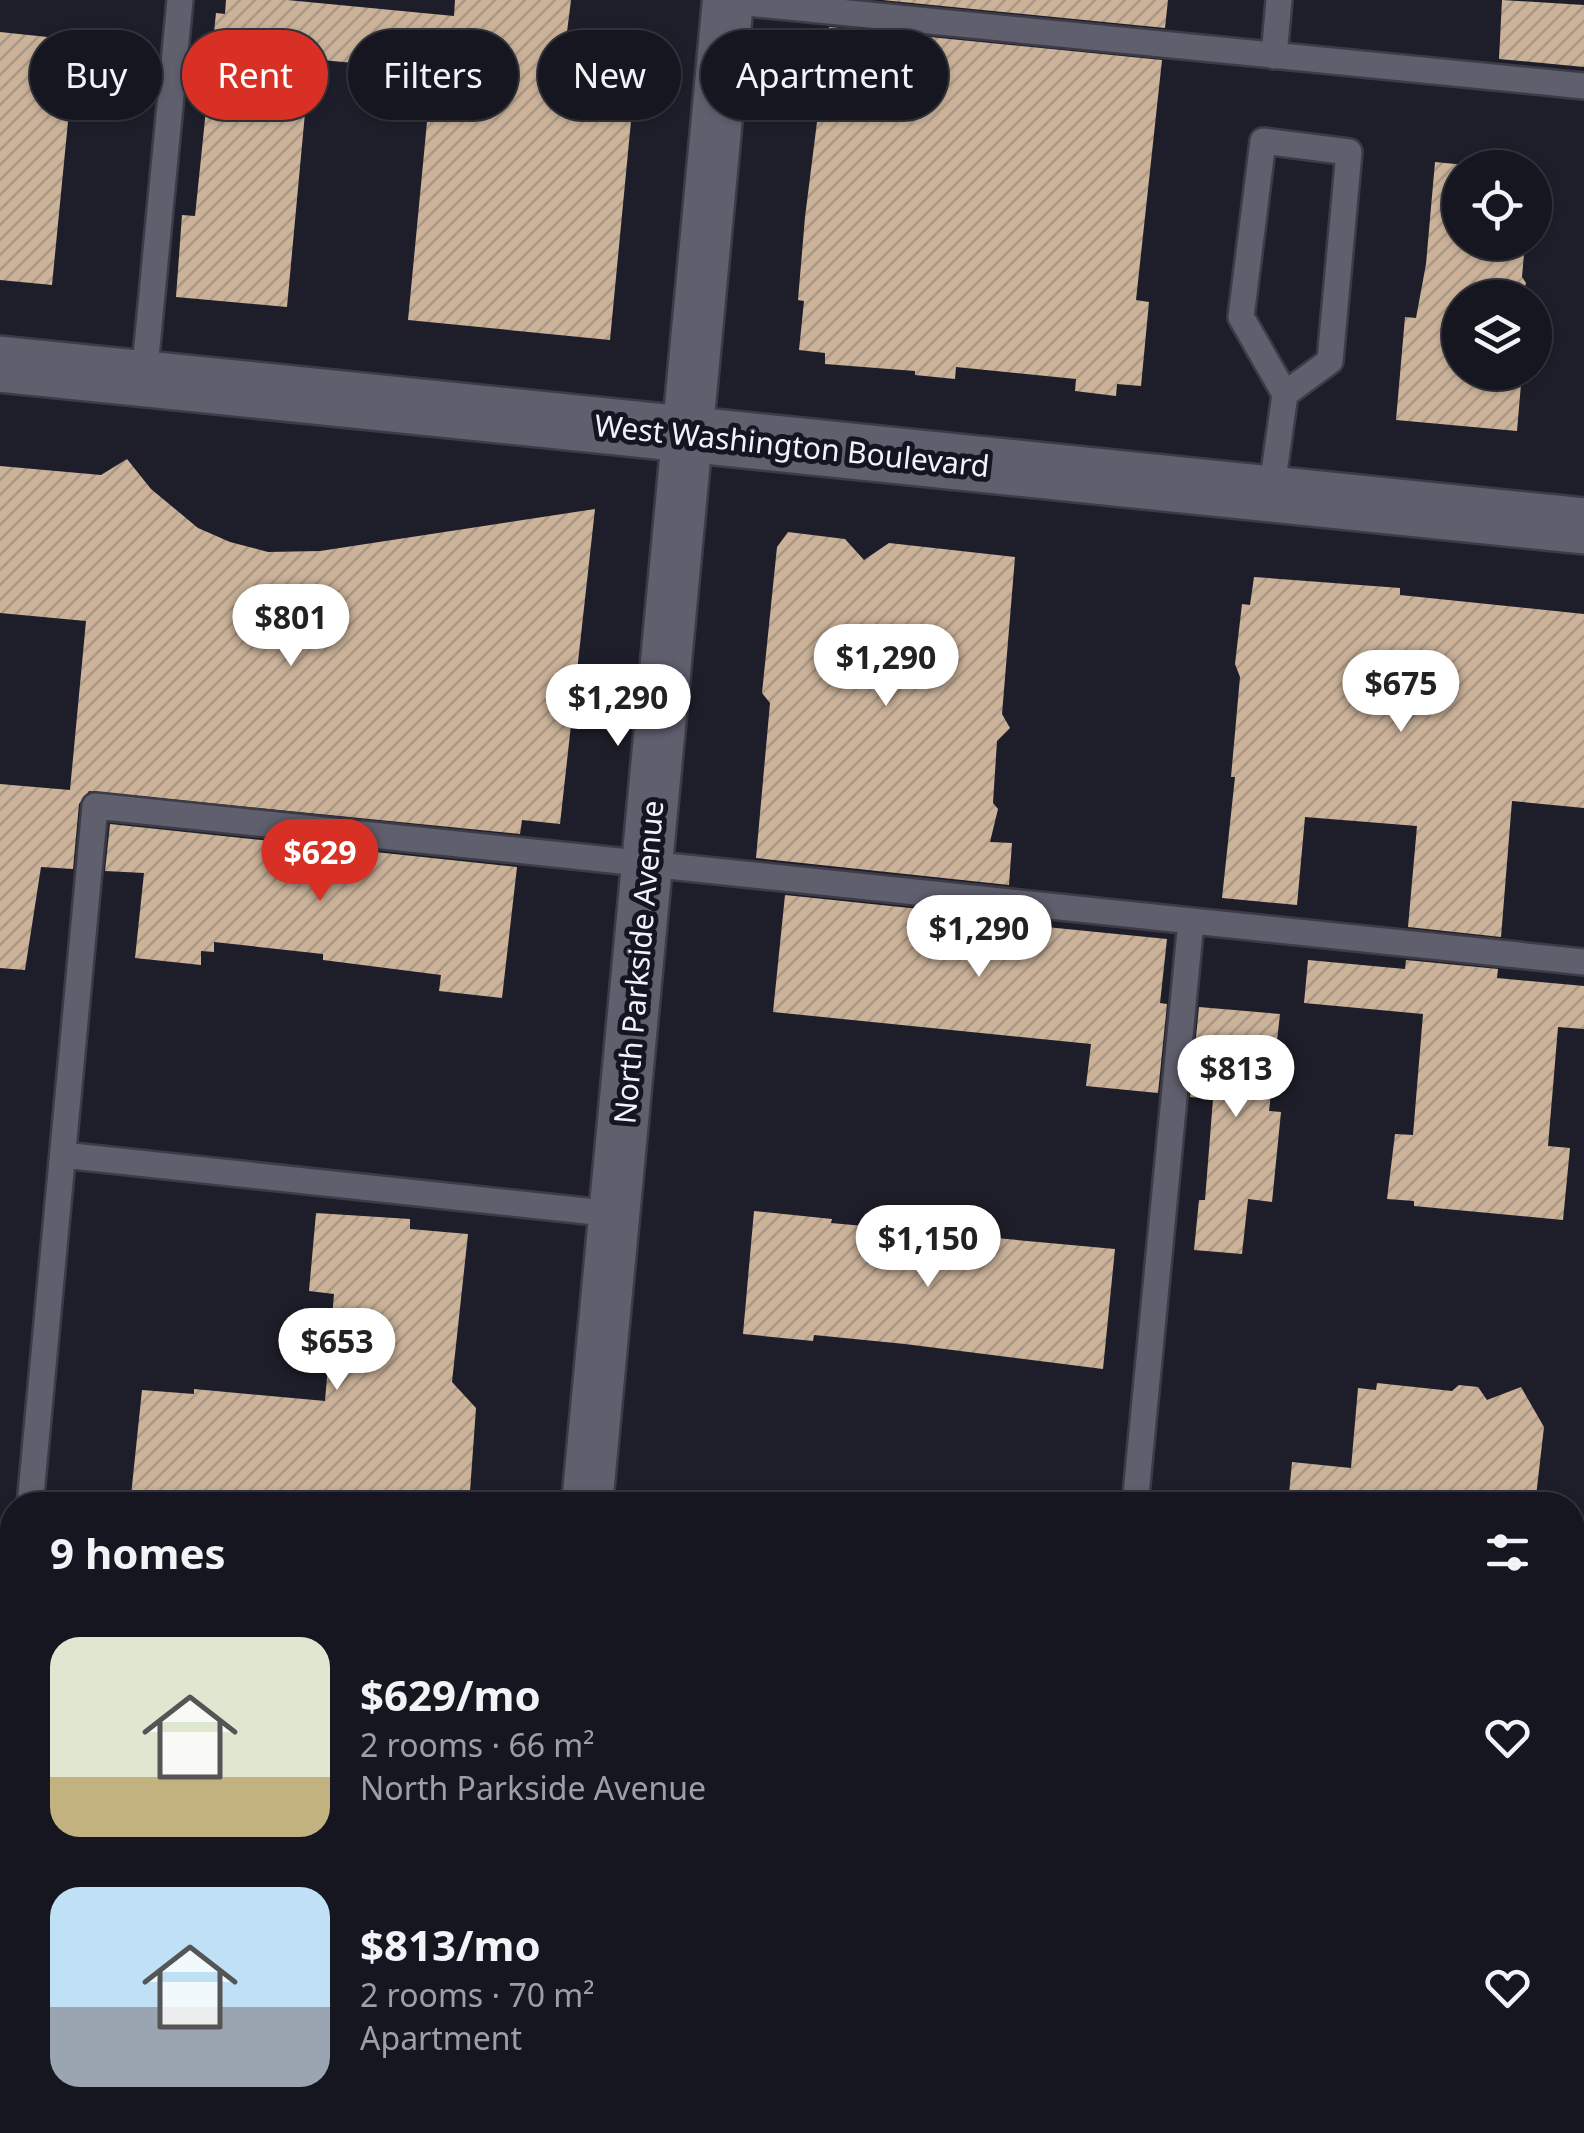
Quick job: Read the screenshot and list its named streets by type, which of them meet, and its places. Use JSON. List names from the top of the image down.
{
  "streets": {
    "street": ["West Washington Boulevard", "North Parkside Avenue"]
  },
  "crossings": [
    ["West Washington Boulevard", "North Parkside Avenue"]
  ],
  "page": {
    "chip": [
      "Buy",
      "Rent",
      "Filters",
      "New",
      "Apartment"
    ],
    "price": [
      "$801",
      "$1,290",
      "$675",
      "$1,290",
      "$629",
      "$1,290",
      "$813",
      "$1,150",
      "$653"
    ],
    "heading": "9 homes",
    "list": [
      {
        "name": "$629/mo",
        "note": "2 rooms · 66 m² · North Parkside Avenue"
      },
      {
        "name": "$813/mo",
        "note": "2 rooms · 70 m² · Apartment"
      }
    ]
  }
}
